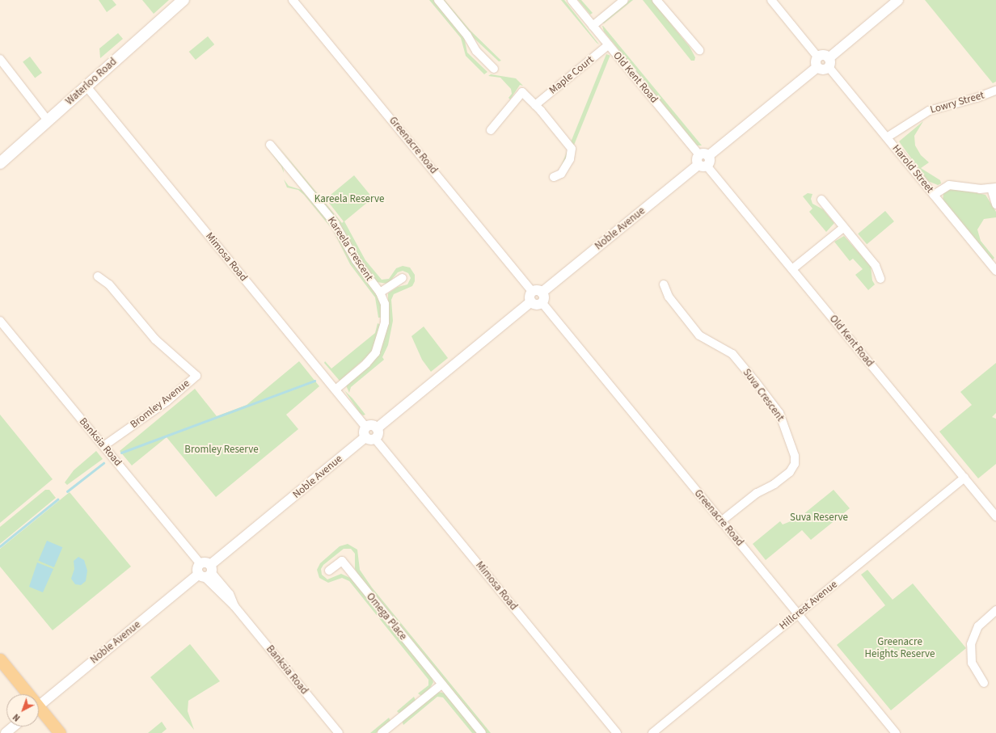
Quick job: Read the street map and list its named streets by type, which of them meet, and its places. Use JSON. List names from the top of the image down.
{
  "streets": {
    "main road": ["Waterloo Road"],
    "street": [
      "Maple Court",
      "Old Kent Road",
      "Lowry Street",
      "Greenacre Road",
      "Harold Street",
      "Noble Avenue",
      "Kareela Crescent",
      "Mimosa Road",
      "Suva Crescent",
      "Bromley Avenue",
      "Banksia Road",
      "Hillcrest Avenue",
      "Omega Place"
    ]
  },
  "crossings": [
    ["Maple Court", "Old Kent Road"],
    ["Old Kent Road", "Noble Avenue"],
    ["Old Kent Road", "Hillcrest Avenue"],
    ["Waterloo Road", "Mimosa Road"],
    ["Lowry Street", "Harold Street"],
    ["Greenacre Road", "Noble Avenue"],
    ["Greenacre Road", "Suva Crescent"],
    ["Greenacre Road", "Hillcrest Avenue"],
    ["Harold Street", "Noble Avenue"],
    ["Noble Avenue", "Mimosa Road"],
    ["Noble Avenue", "Banksia Road"],
    ["Kareela Crescent", "Mimosa Road"],
    ["Bromley Avenue", "Banksia Road"]
  ],
  "parks": [
    "Kareela Reserve",
    "Bromley Reserve",
    "Suva Reserve",
    "Greenacre Heights Reserve"
  ],
  "north": "bottom left"
}
